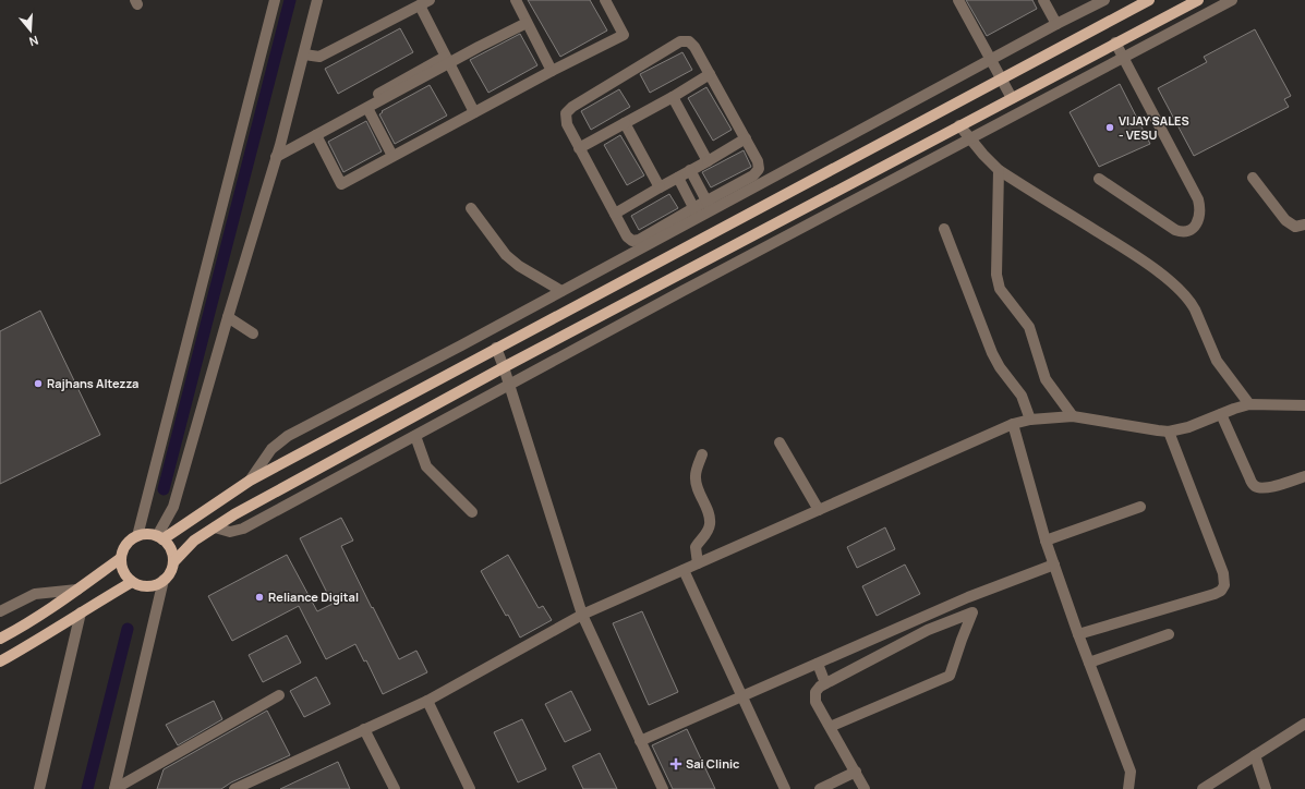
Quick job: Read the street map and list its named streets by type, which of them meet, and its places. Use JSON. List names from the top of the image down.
{
  "places": {
    "other": ["VIJAY SALES - VESU", "Rajhans Altezza", "Reliance Digital"],
    "health": ["Sai Clinic"]
  },
  "north": "bottom"
}
